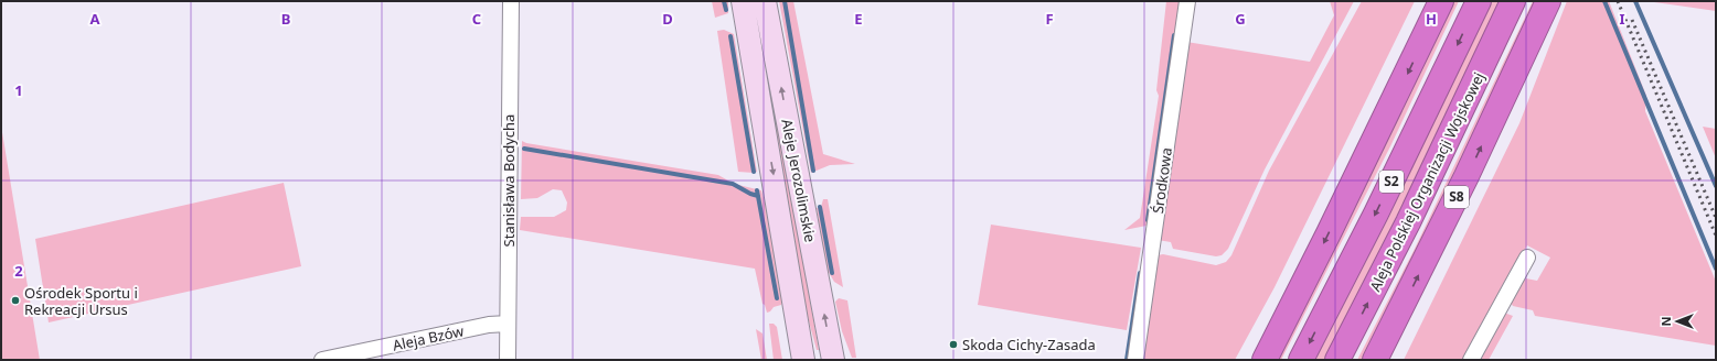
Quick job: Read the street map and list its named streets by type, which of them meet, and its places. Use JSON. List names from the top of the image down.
{
  "streets": {
    "highway": ["S2", "Aleja Polskiej Organizacji Wojskowej", "S8"],
    "main road": ["Aleje Jerozolimskie"],
    "street": ["Stanisława Bodycha", "Środkowa", "Aleja Bzów"]
  },
  "crossings": [
    ["Stanisława Bodycha", "Aleja Bzów"]
  ],
  "places": ["Ośrodek Sportu i Rekreacji Ursus", "Skoda Cichy-Zasada"],
  "north": "left",
  "grid": {
    "columns": [
      "A",
      "B",
      "C",
      "D",
      "E",
      "F",
      "G",
      "H",
      "I"
    ],
    "rows": ["1", "2"]
  }
}
